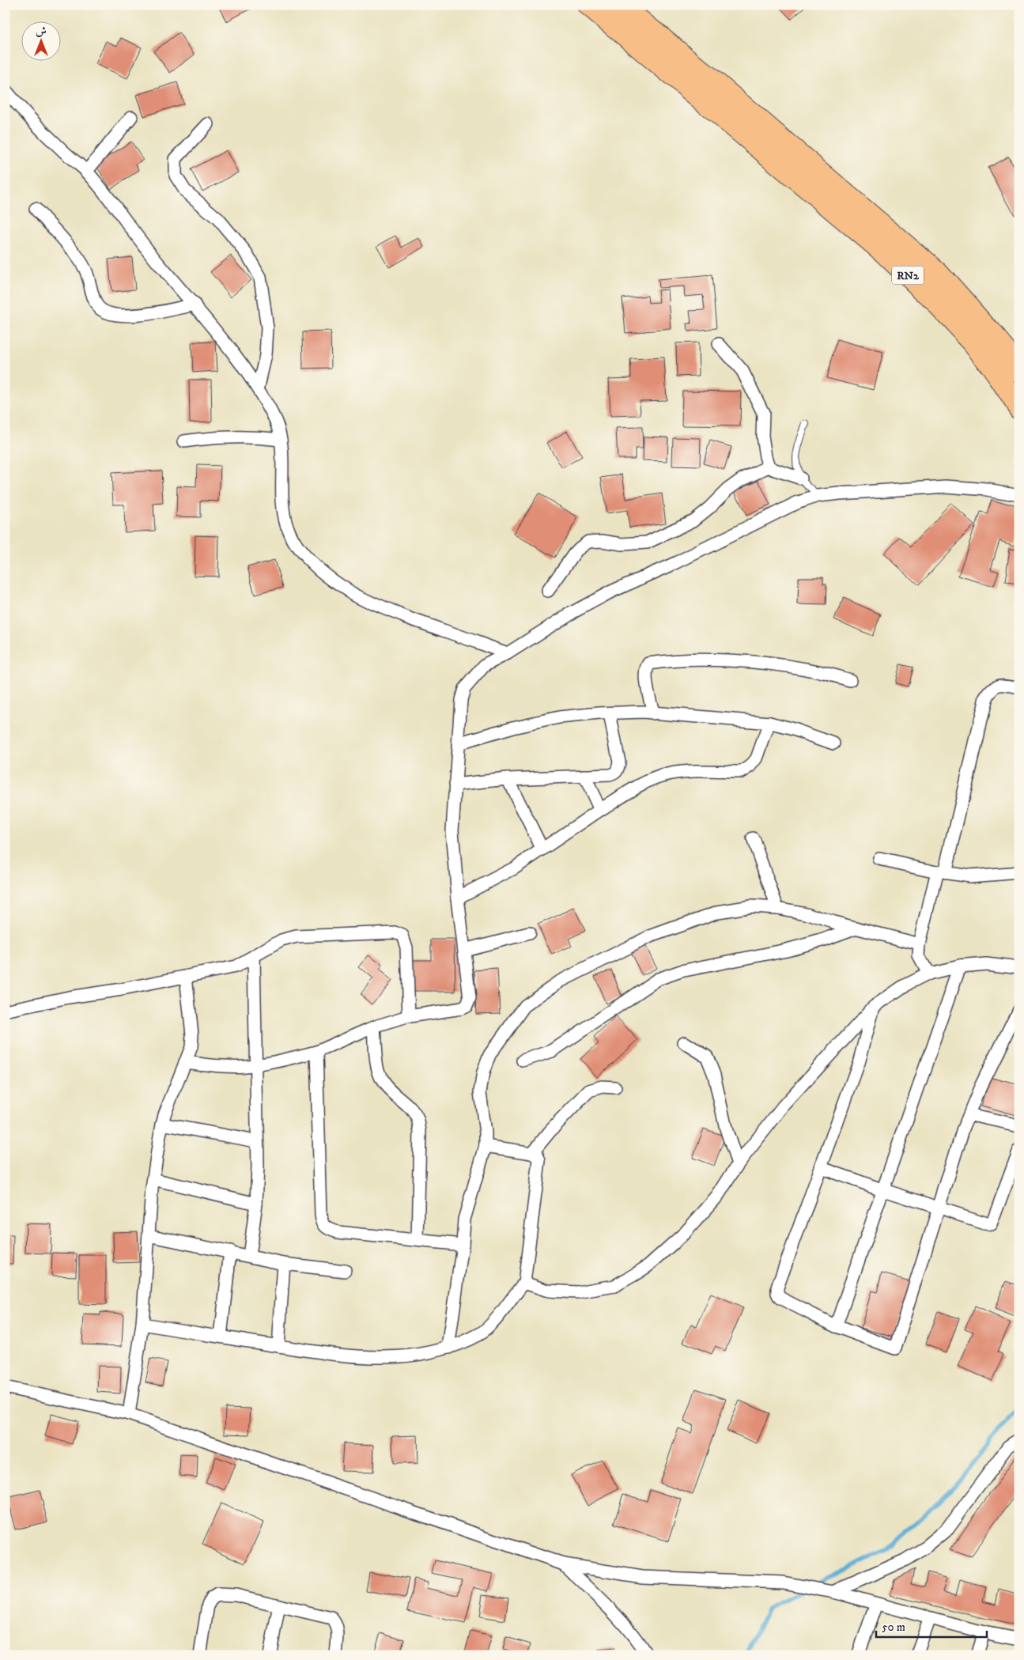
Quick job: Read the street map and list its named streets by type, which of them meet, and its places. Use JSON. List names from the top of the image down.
{
  "streets": {
    "highway": ["RN2"]
  },
  "scale_bar": "50 m",
  "north": "top"
}
